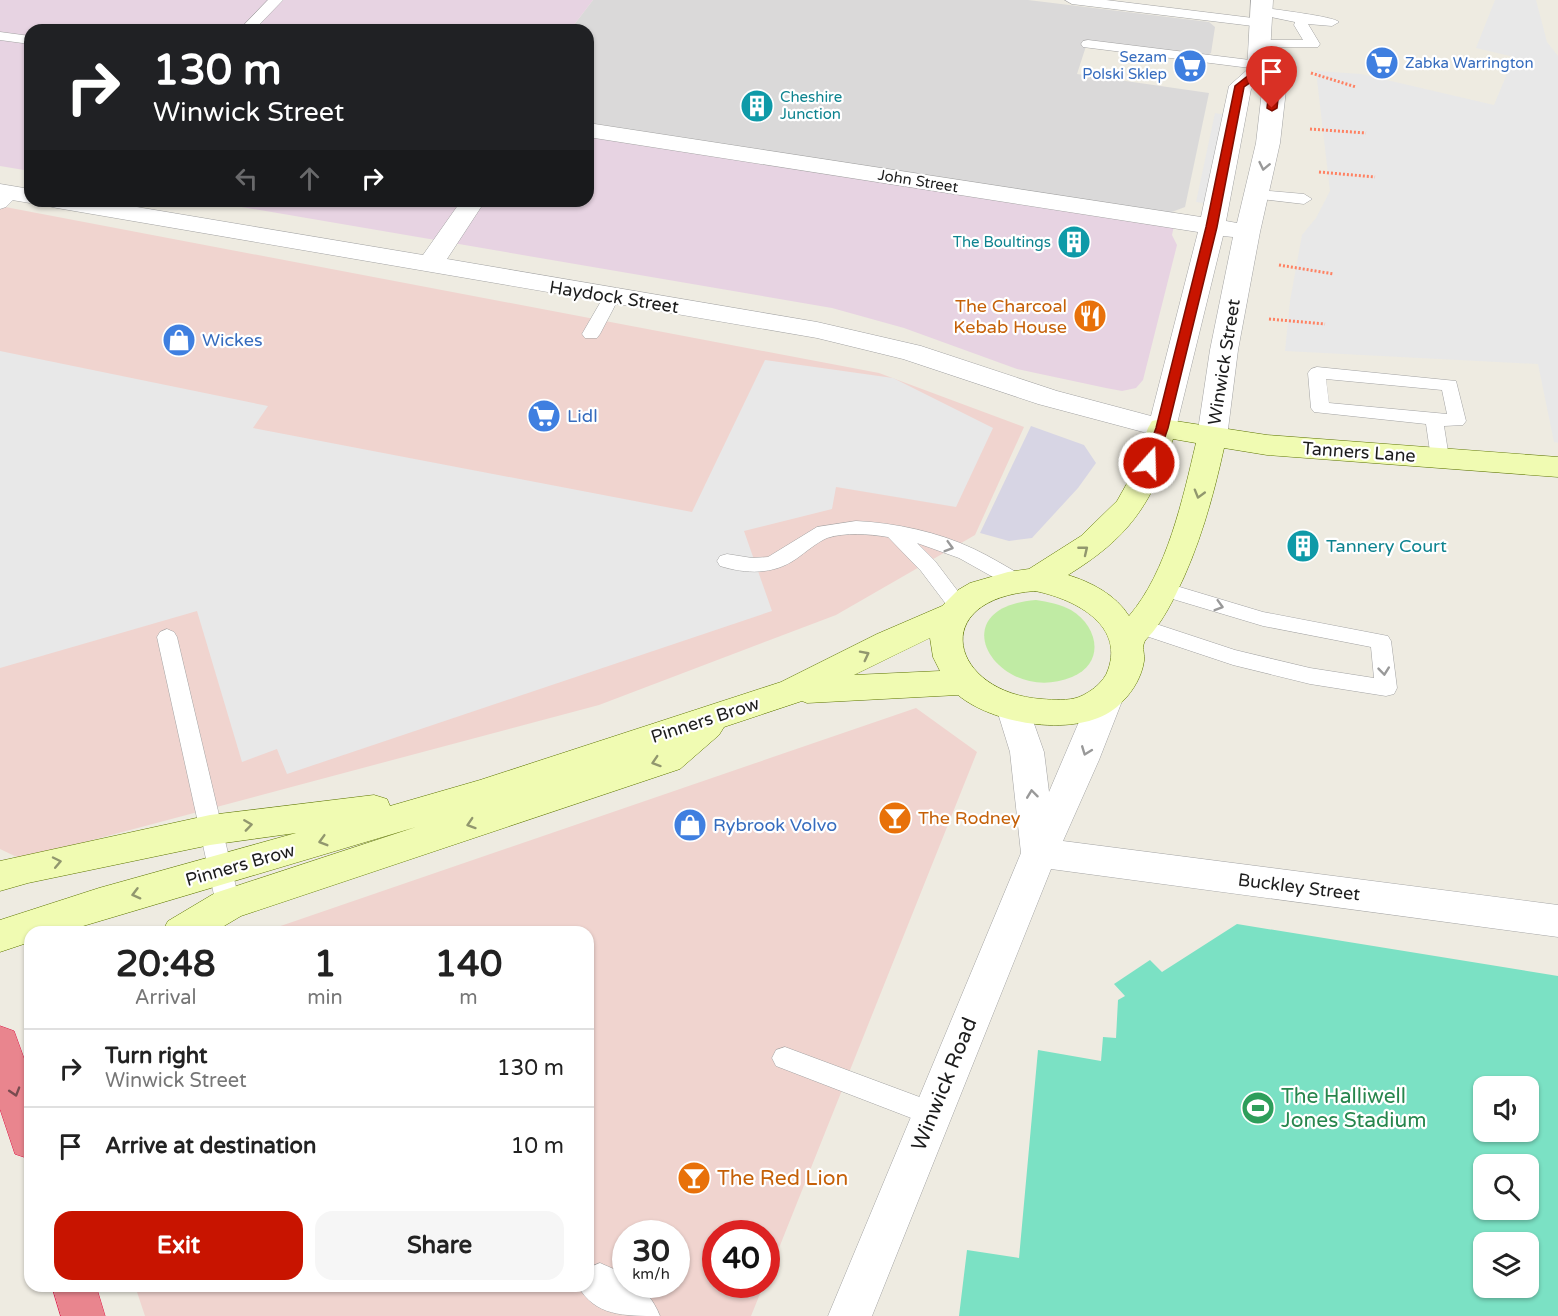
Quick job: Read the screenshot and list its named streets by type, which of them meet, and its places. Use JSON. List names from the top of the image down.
{
  "streets": {
    "street": [
      "John Street",
      "Haydock Street",
      "Winwick Street",
      "Tanners Lane",
      "Pinners Brow",
      "Buckley Street",
      "Winwick Road"
    ]
  },
  "crossings": [
    ["John Street", "Winwick Street"],
    ["Haydock Street", "Tanners Lane"],
    ["Winwick Street", "Tanners Lane"],
    ["Winwick Street", "Pinners Brow"],
    ["Winwick Street", "Winwick Road"],
    ["Pinners Brow", "Winwick Road"],
    ["Buckley Street", "Winwick Road"]
  ],
  "places": {
    "supermarket": ["Zabka Warrington", "Sezam Polski Sklep", "Lidl"],
    "building": ["Cheshire Junction", "The Boultings", "Tannery Court"],
    "restaurant": ["The Charcoal Kebab House"],
    "shop": ["Wickes", "Rybrook Volvo"],
    "bar": ["The Rodney", "The Red Lion"],
    "sports": ["The Halliwell Jones Stadium"]
  },
  "page": {
    "turn": ["130 m", "Winwick Street"],
    "eta": [
      "20:48",
      "Arrival",
      "1",
      "min",
      "140",
      "m"
    ],
    "list": [
      {
        "name": "Turn right",
        "note": "Winwick Street",
        "value": "130 m"
      },
      {
        "name": "Arrive at destination",
        "value": "10 m"
      }
    ],
    "buttons": ["Exit", "Share"],
    "speed": "30 km/h",
    "limit": "40"
  }
}
